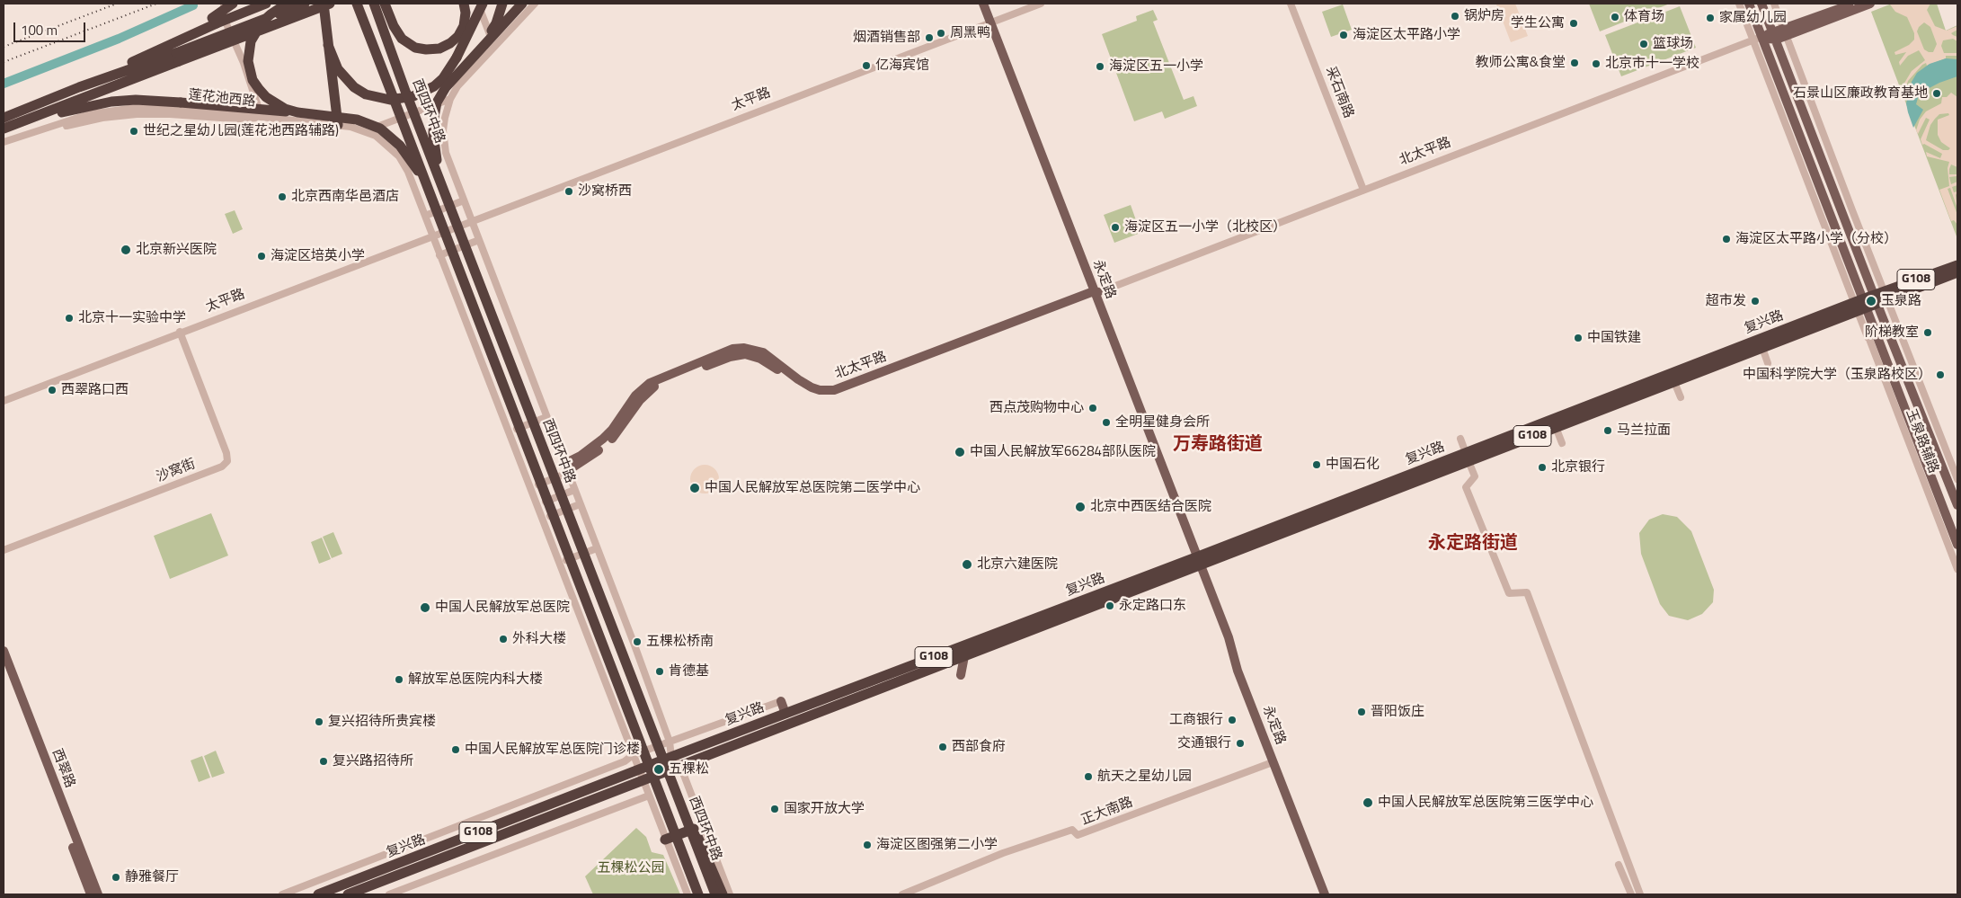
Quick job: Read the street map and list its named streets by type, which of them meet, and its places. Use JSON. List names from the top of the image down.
{
  "streets": {
    "highway": ["西四环中路", "G108", "复兴路"],
    "main road": ["北太平路", "永定路", "西翠路"],
    "street": [
      "采石南路",
      "莲花池西路",
      "太平路",
      "玉泉路辅路",
      "沙窝街",
      "正大南路"
    ]
  },
  "crossings": [
    ["采石南路", "北太平路"],
    ["太平路", "西四环中路"],
    ["太平路", "永定路"],
    ["太平路", "沙窝街"],
    ["西四环中路", "北太平路"],
    ["西四环中路", "复兴路"],
    ["北太平路", "永定路"],
    ["永定路", "复兴路"],
    ["永定路", "正大南路"],
    ["G108", "复兴路"]
  ],
  "districts": ["万寿路街道", "永定路街道"],
  "parks": ["五棵松公园"],
  "places": [
    "锅炉房",
    "体育场",
    "家属幼儿园",
    "学生公寓",
    "周黑鸭",
    "海淀区太平路小学",
    "烟酒销售部",
    "篮球场",
    "教师公寓&食堂",
    "北京市十一学校",
    "亿海宾馆",
    "海淀区五一小学",
    "石景山区廉政教育基地",
    "世纪之星幼儿园(莲花池西路辅路)",
    "沙窝桥西",
    "北京西南华邑酒店",
    "海淀区五一小学（北校区）",
    "海淀区太平路小学（分校）",
    "北京新兴医院",
    "海淀区培英小学",
    "超市发",
    "玉泉路",
    "北京十一实验中学",
    "阶梯教室",
    "中国铁建",
    "中国科学院大学（玉泉路校区）",
    "西翠路口西",
    "西点茂购物中心",
    "全明星健身会所",
    "马兰拉面",
    "中国人民解放军66284部队医院",
    "中国石化",
    "北京银行",
    "中国人民解放军总医院第二医学中心",
    "北京中西医结合医院",
    "北京六建医院",
    "永定路口东",
    "中国人民解放军总医院",
    "外科大楼",
    "五棵松桥南",
    "肯德基",
    "解放军总医院内科大楼",
    "晋阳饭庄",
    "工商银行",
    "复兴招待所贵宾楼",
    "交通银行",
    "西部食府",
    "中国人民解放军总医院门诊楼",
    "复兴路招待所",
    "五棵松",
    "航天之星幼儿园",
    "中国人民解放军总医院第三医学中心",
    "国家开放大学",
    "海淀区图强第二小学",
    "静雅餐厅"
  ],
  "scale_bar": "100 m"
}
